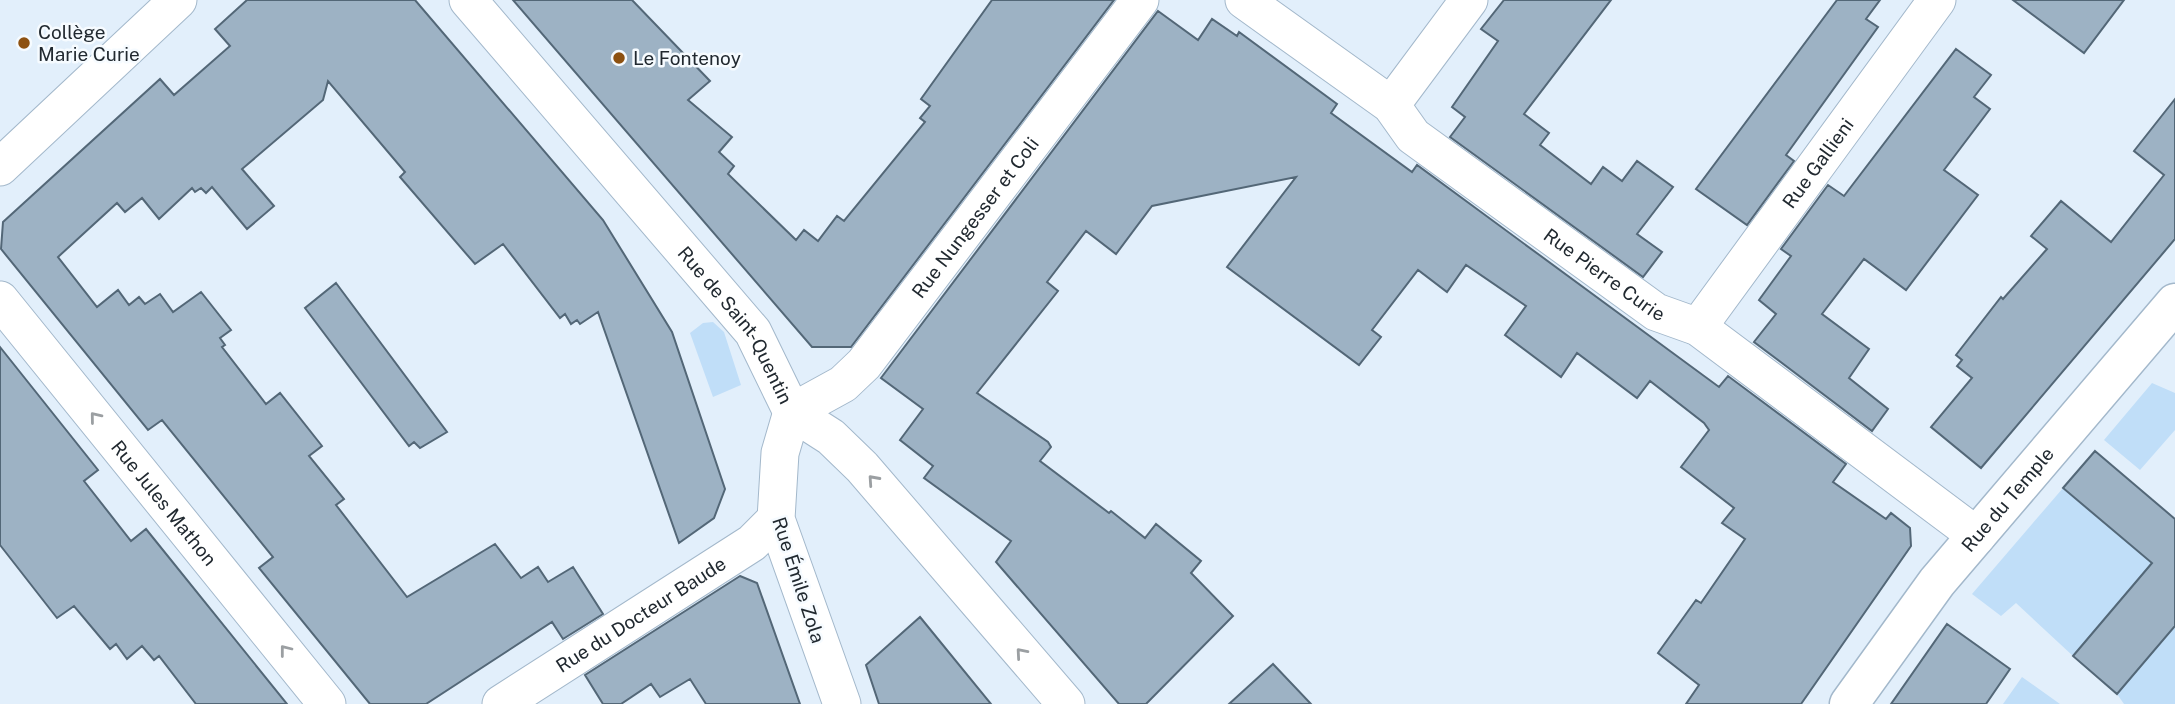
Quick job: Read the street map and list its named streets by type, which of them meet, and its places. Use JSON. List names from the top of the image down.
{
  "streets": {
    "street": [
      "Rue Gallieni",
      "Rue Nungesser et Coli",
      "Rue Pierre Curie",
      "Rue de Saint-Quentin",
      "Rue du Temple",
      "Rue Jules Mathon",
      "Rue Émile Zola",
      "Rue du Docteur Baude"
    ]
  },
  "crossings": [
    ["Rue Gallieni", "Rue Pierre Curie"],
    ["Rue Nungesser et Coli", "Rue de Saint-Quentin"],
    ["Rue Nungesser et Coli", "Rue Émile Zola"],
    ["Rue Pierre Curie", "Rue du Temple"],
    ["Rue de Saint-Quentin", "Rue Émile Zola"],
    ["Rue Émile Zola", "Rue du Docteur Baude"]
  ],
  "one_way": ["Rue de Saint-Quentin", "Rue Jules Mathon"],
  "places": ["Collège Marie Curie", "Le Fontenoy"]
}
